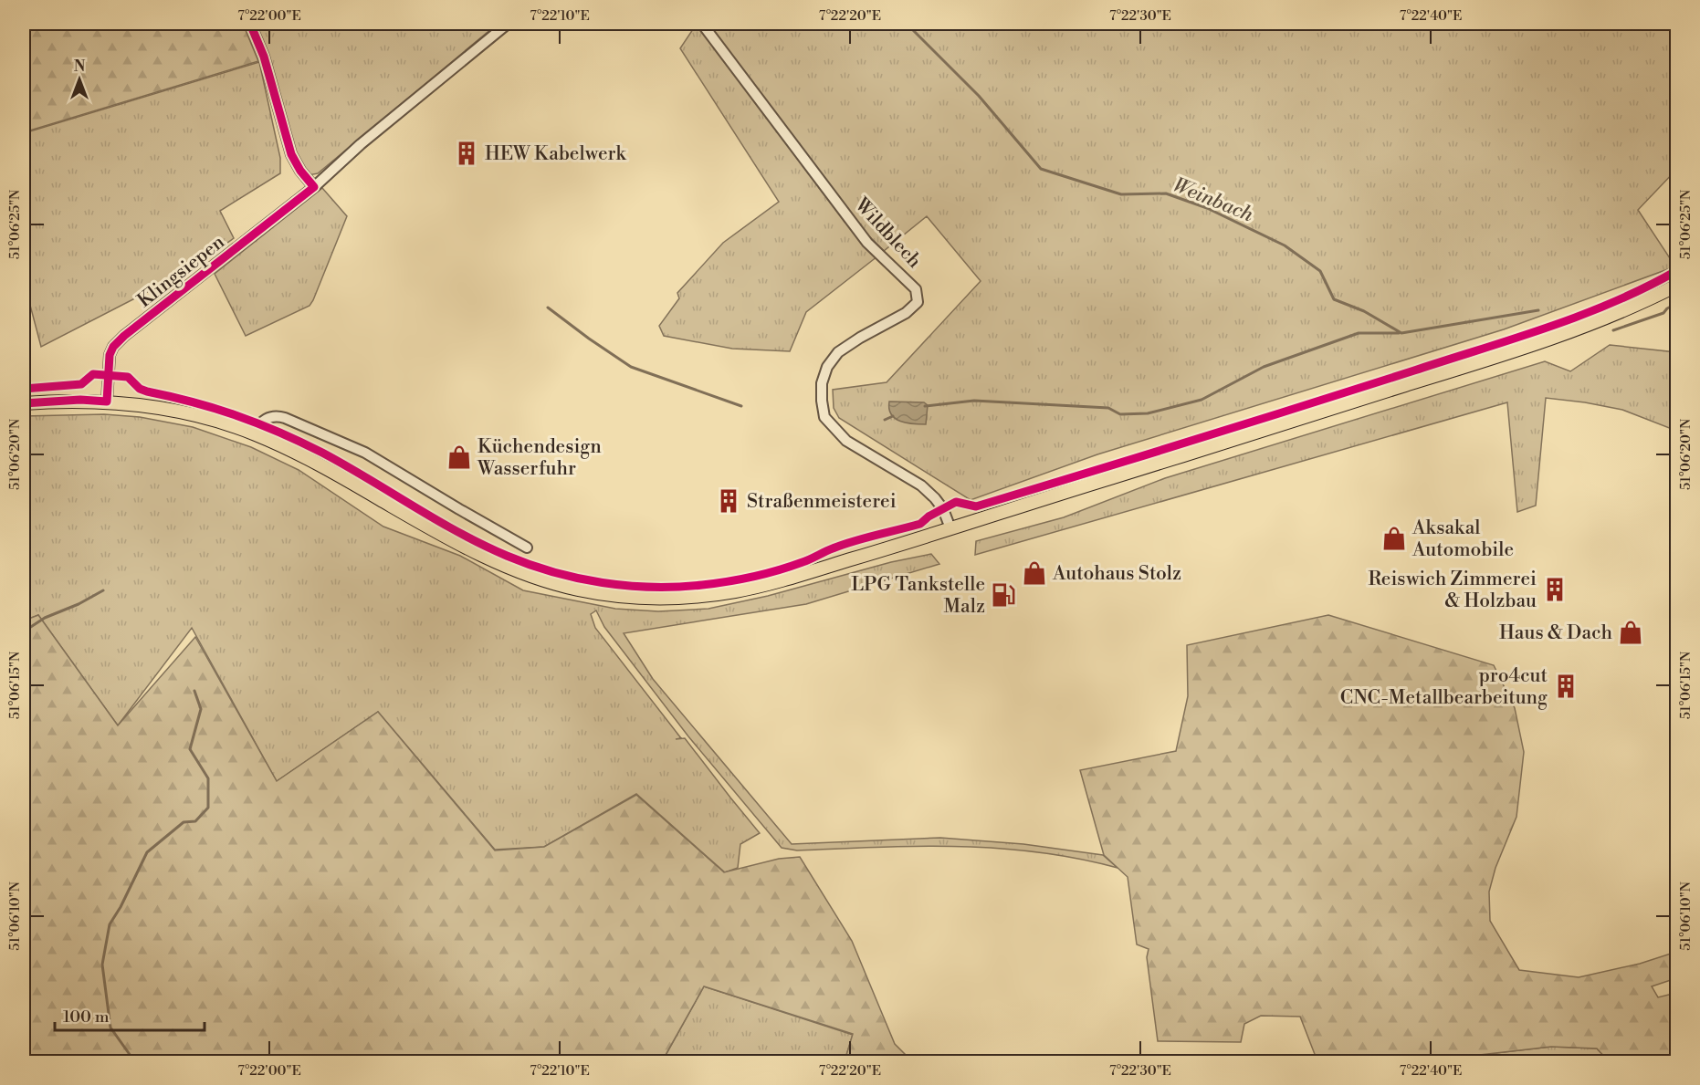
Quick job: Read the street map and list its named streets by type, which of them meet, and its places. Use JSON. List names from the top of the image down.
{
  "streets": {
    "street": ["Wildblech", "Klingsiepen"]
  },
  "water": ["Weinbach"],
  "places": {
    "building": [
      "HEW Kabelwerk",
      "Straßenmeisterei",
      "Reiswich Zimmerei & Holzbau",
      "pro4cut CNC-Metallbearbeitung"
    ],
    "shop": [
      "Küchendesign Wasserfuhr",
      "Aksakal Automobile",
      "Autohaus Stolz",
      "Haus & Dach"
    ],
    "fuel station": ["LPG Tankstelle Malz"]
  },
  "scale_bar": "100 m",
  "north": "top",
  "coordinates": [
    "7°22'00\"E",
    "7°22'10\"E",
    "7°22'20\"E",
    "7°22'30\"E",
    "7°22'40\"E",
    "51°06'25\"N",
    "51°06'20\"N",
    "51°06'15\"N",
    "51°06'10\"N"
  ]
}
